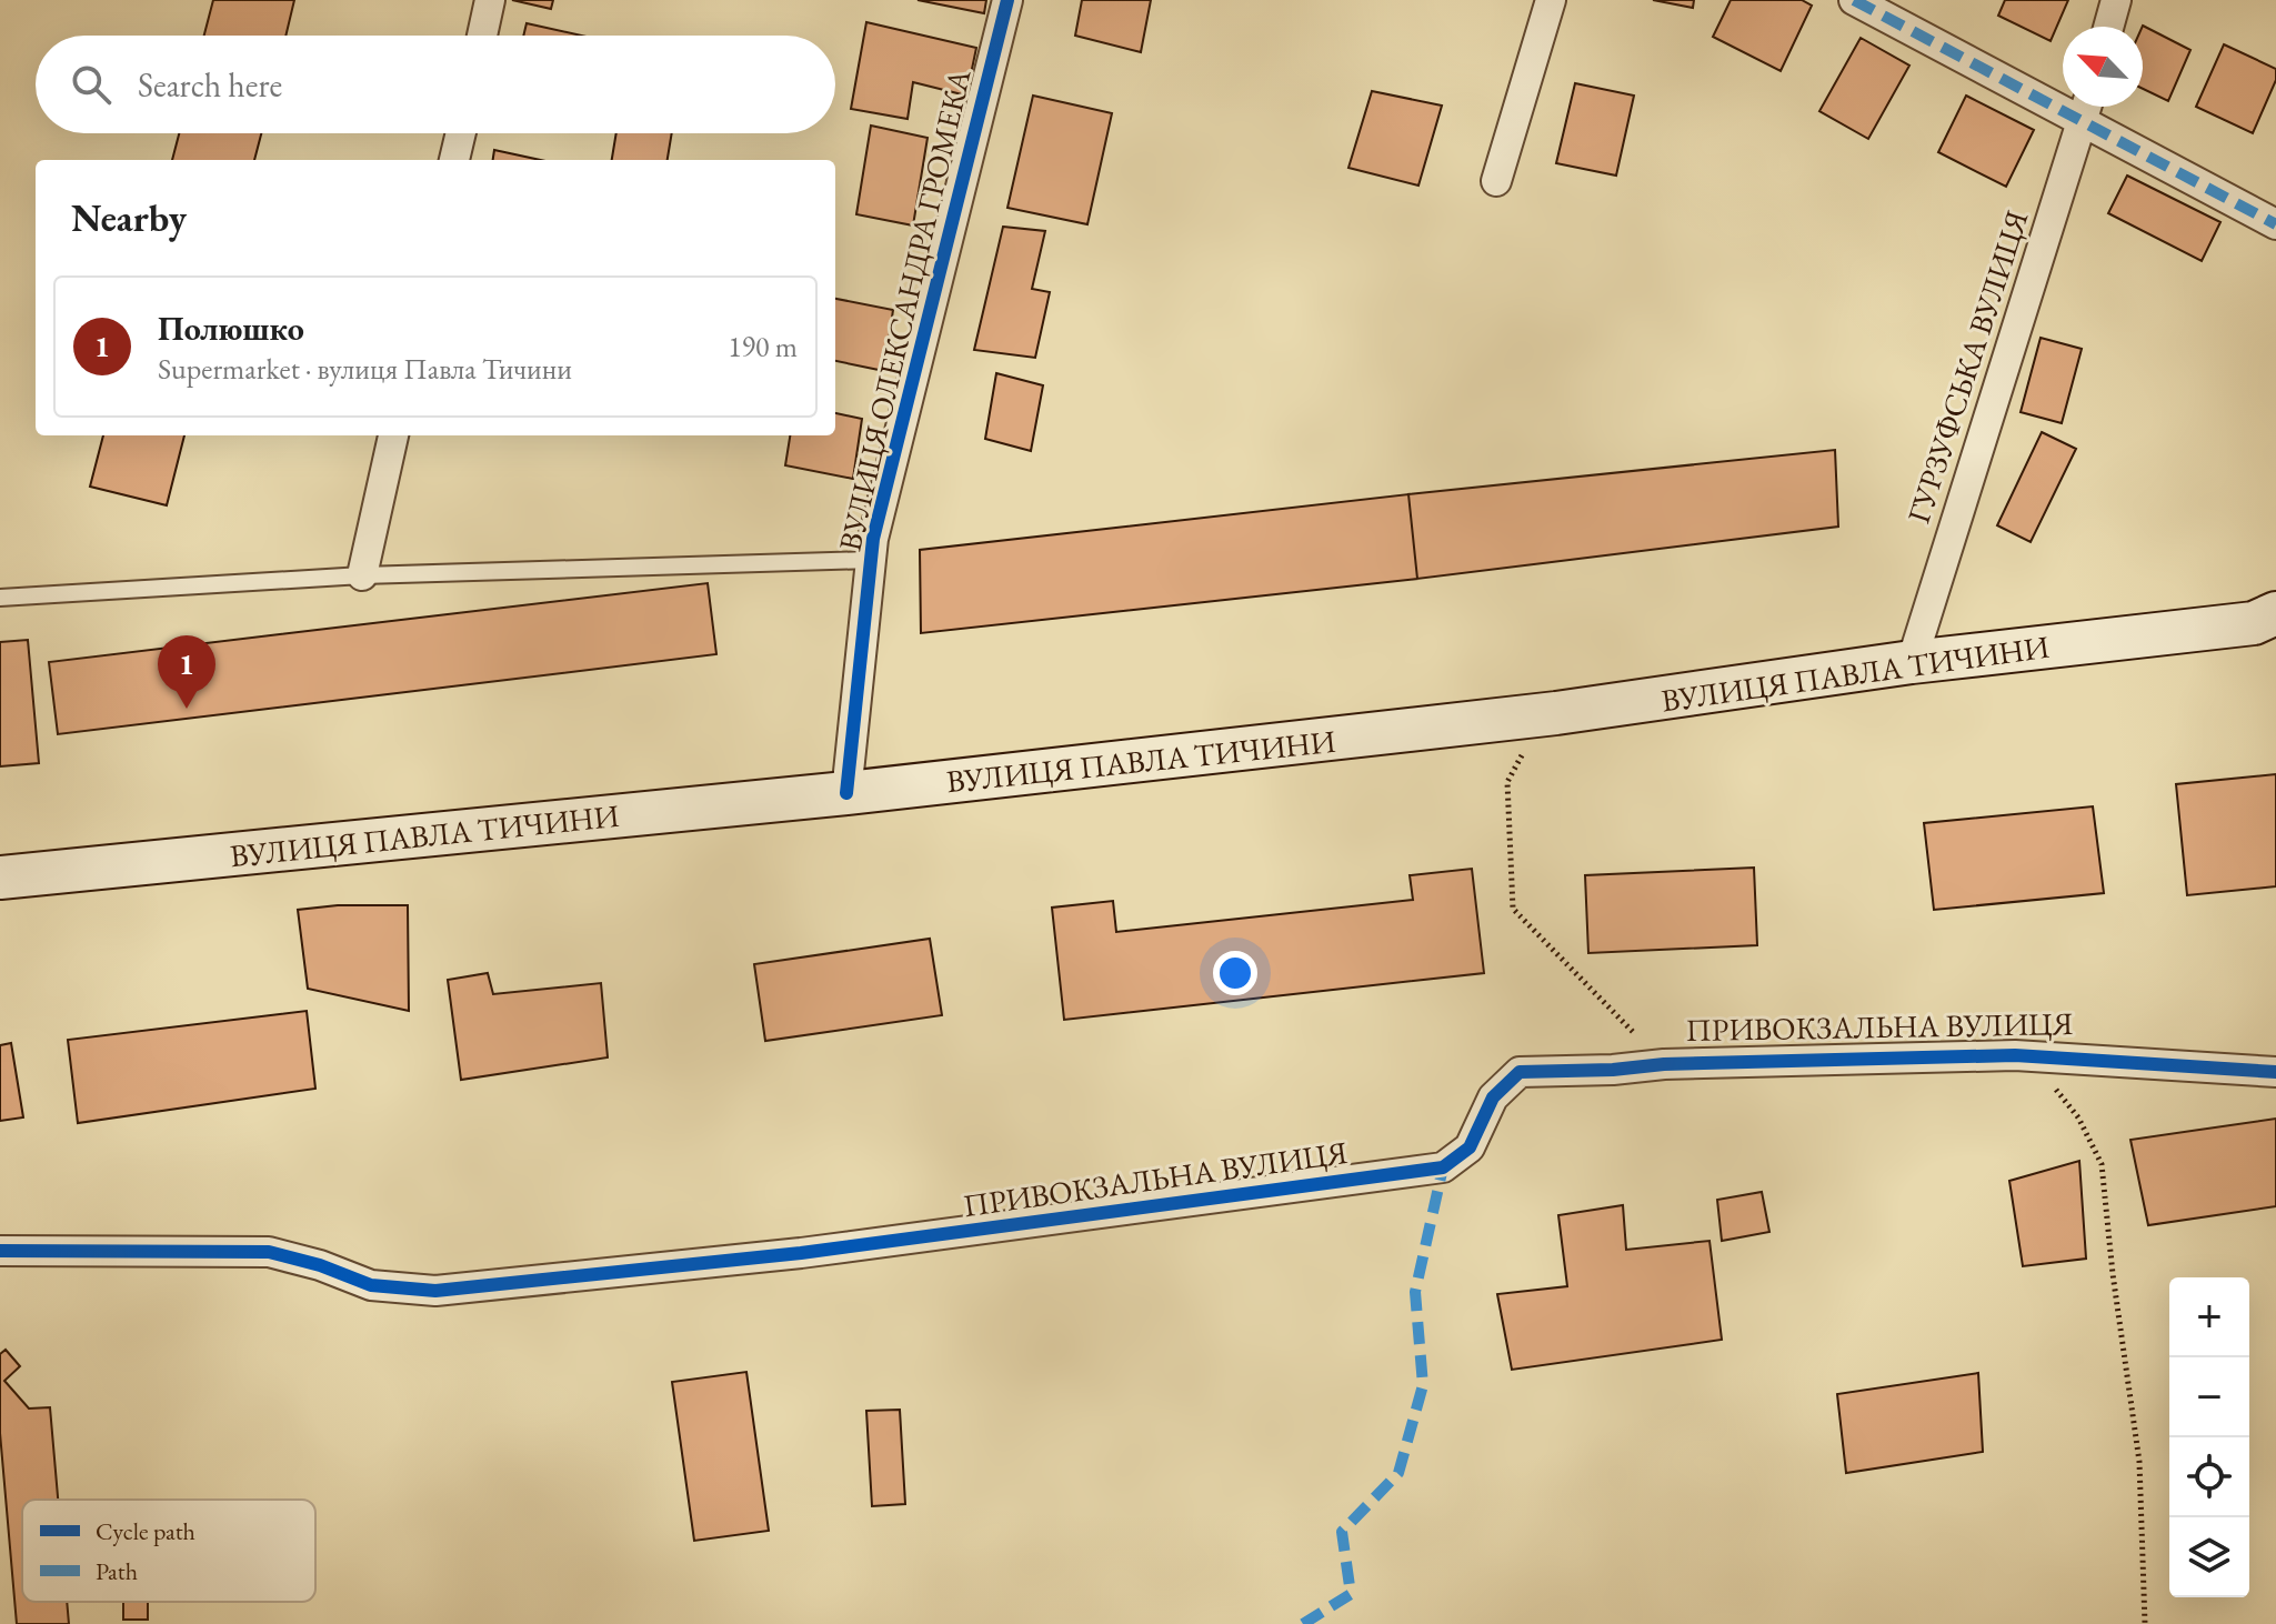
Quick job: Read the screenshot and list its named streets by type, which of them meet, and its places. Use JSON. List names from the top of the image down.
{
  "streets": {
    "main road": ["ВУЛИЦЯ ПАВЛА ТИЧИНИ"],
    "street": ["ВУЛИЦЯ ОЛЕКСАНДРА ГРОМЕКА", "ГУРЗУФСЬКА ВУЛИЦЯ", "ПРИВОКЗАЛЬНА ВУЛИЦЯ"]
  },
  "crossings": [
    ["ВУЛИЦЯ ОЛЕКСАНДРА ГРОМЕКА", "ВУЛИЦЯ ПАВЛА ТИЧИНИ"],
    ["ГУРЗУФСЬКА ВУЛИЦЯ", "ВУЛИЦЯ ПАВЛА ТИЧИНИ"]
  ],
  "legend": ["Cycle path", "Path"],
  "north": "top left",
  "page": {
    "search": "Search here",
    "heading": "Nearby",
    "list": [
      {
        "mark": "1",
        "name": "Полюшко",
        "note": "Supermarket · вулиця Павла Тичини",
        "value": "190 m"
      }
    ],
    "pins": "1",
    "map_buttons": ["+", "−"]
  }
}
